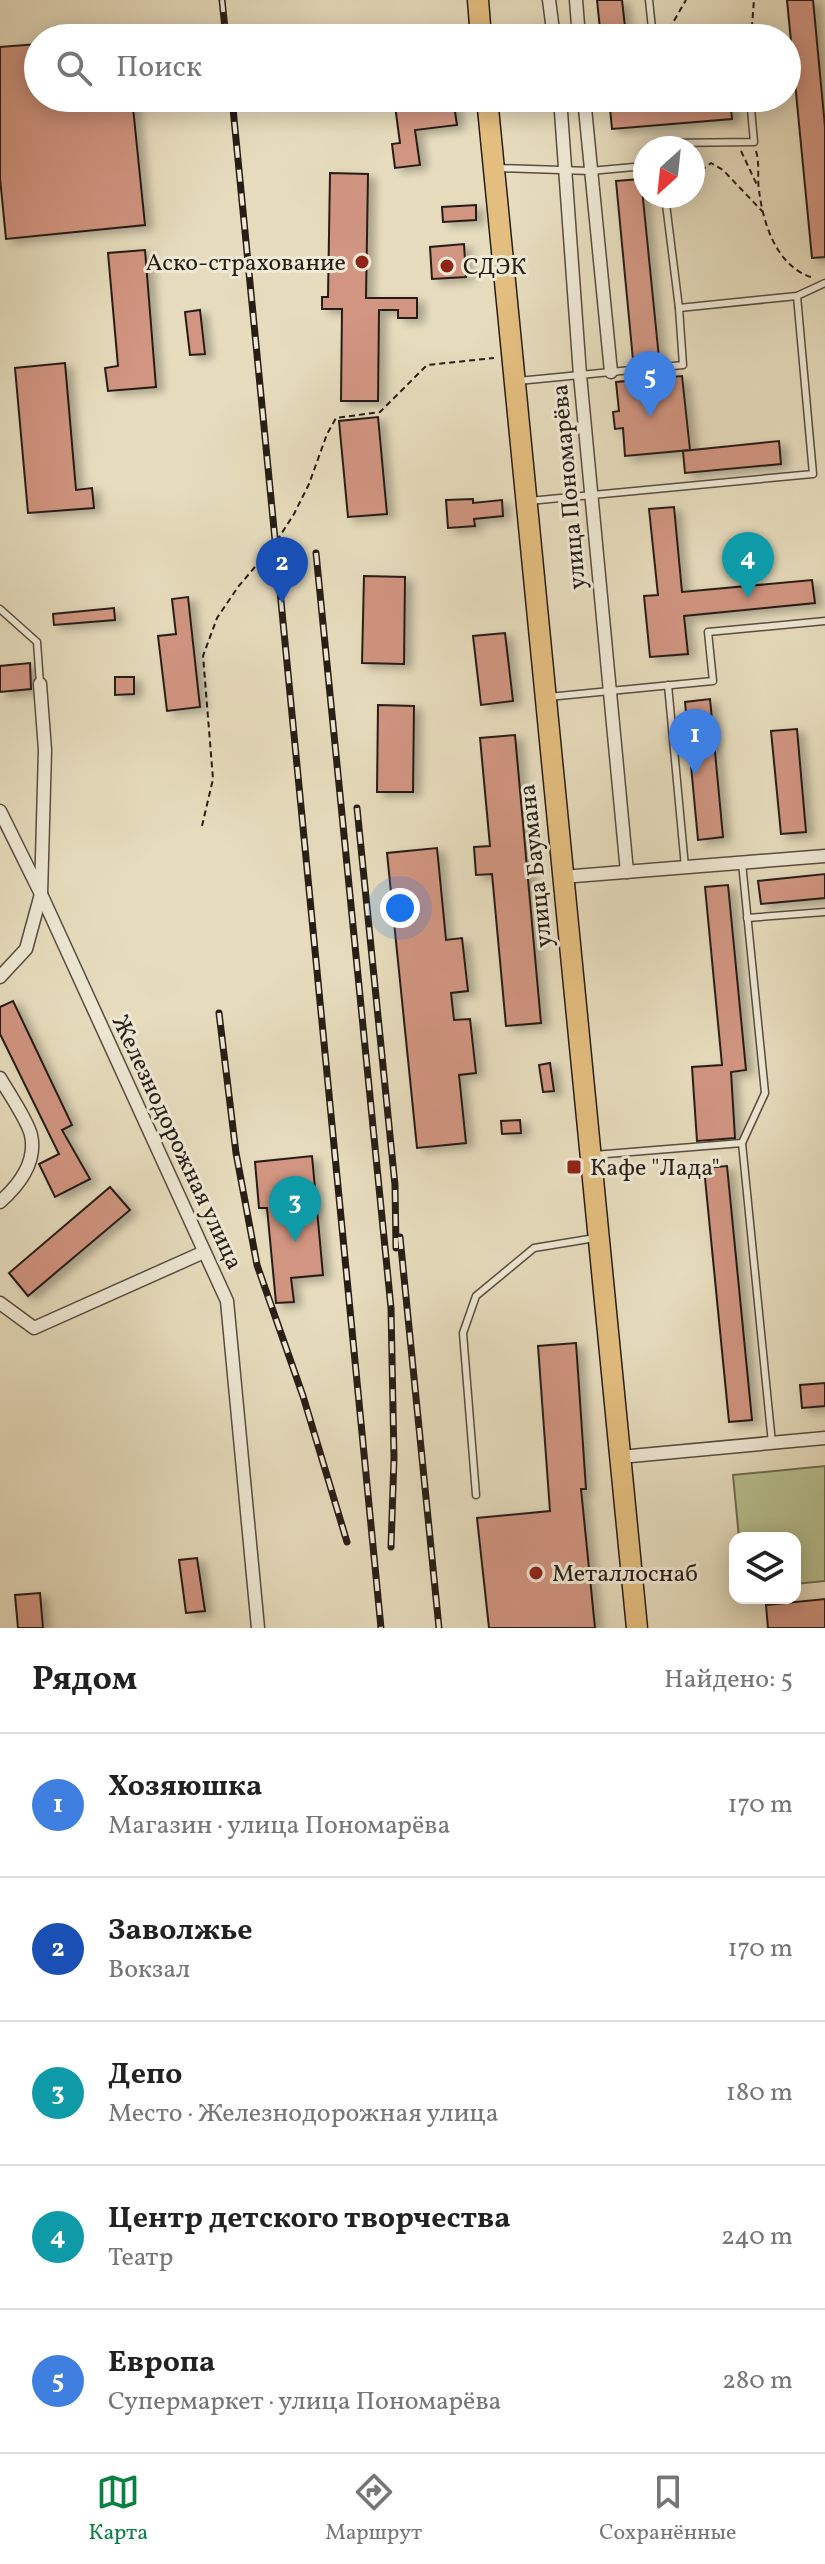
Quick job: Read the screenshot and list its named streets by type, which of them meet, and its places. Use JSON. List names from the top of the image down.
{
  "streets": {
    "main road": ["улица Баумана"],
    "street": ["улица Пономарёва", "Железнодорожная улица"]
  },
  "places": {
    "other": ["Аско-страхование", "СДЭК", "Металлоснаб"],
    "transit": ["Кафе \"Лада\""]
  },
  "north": "bottom left",
  "page": {
    "search": "Поиск",
    "pins": [
      "5",
      "4",
      "2",
      "1",
      "3"
    ],
    "heading": ["Рядом", "Найдено: 5"],
    "list": [
      {
        "mark": "1",
        "name": "Хозяюшка",
        "note": "Магазин · улица Пономарёва",
        "value": "170 m"
      },
      {
        "mark": "2",
        "name": "Заволжье",
        "note": "Вокзал",
        "value": "170 m"
      },
      {
        "mark": "3",
        "name": "Депо",
        "note": "Место · Железнодорожная улица",
        "value": "180 m"
      },
      {
        "mark": "4",
        "name": "Центр детского творчества",
        "note": "Театр",
        "value": "240 m"
      },
      {
        "mark": "5",
        "name": "Европа",
        "note": "Супермаркет · улица Пономарёва",
        "value": "280 m"
      }
    ],
    "nav": ["Карта", "Маршрут", "Сохранённые"]
  }
}
